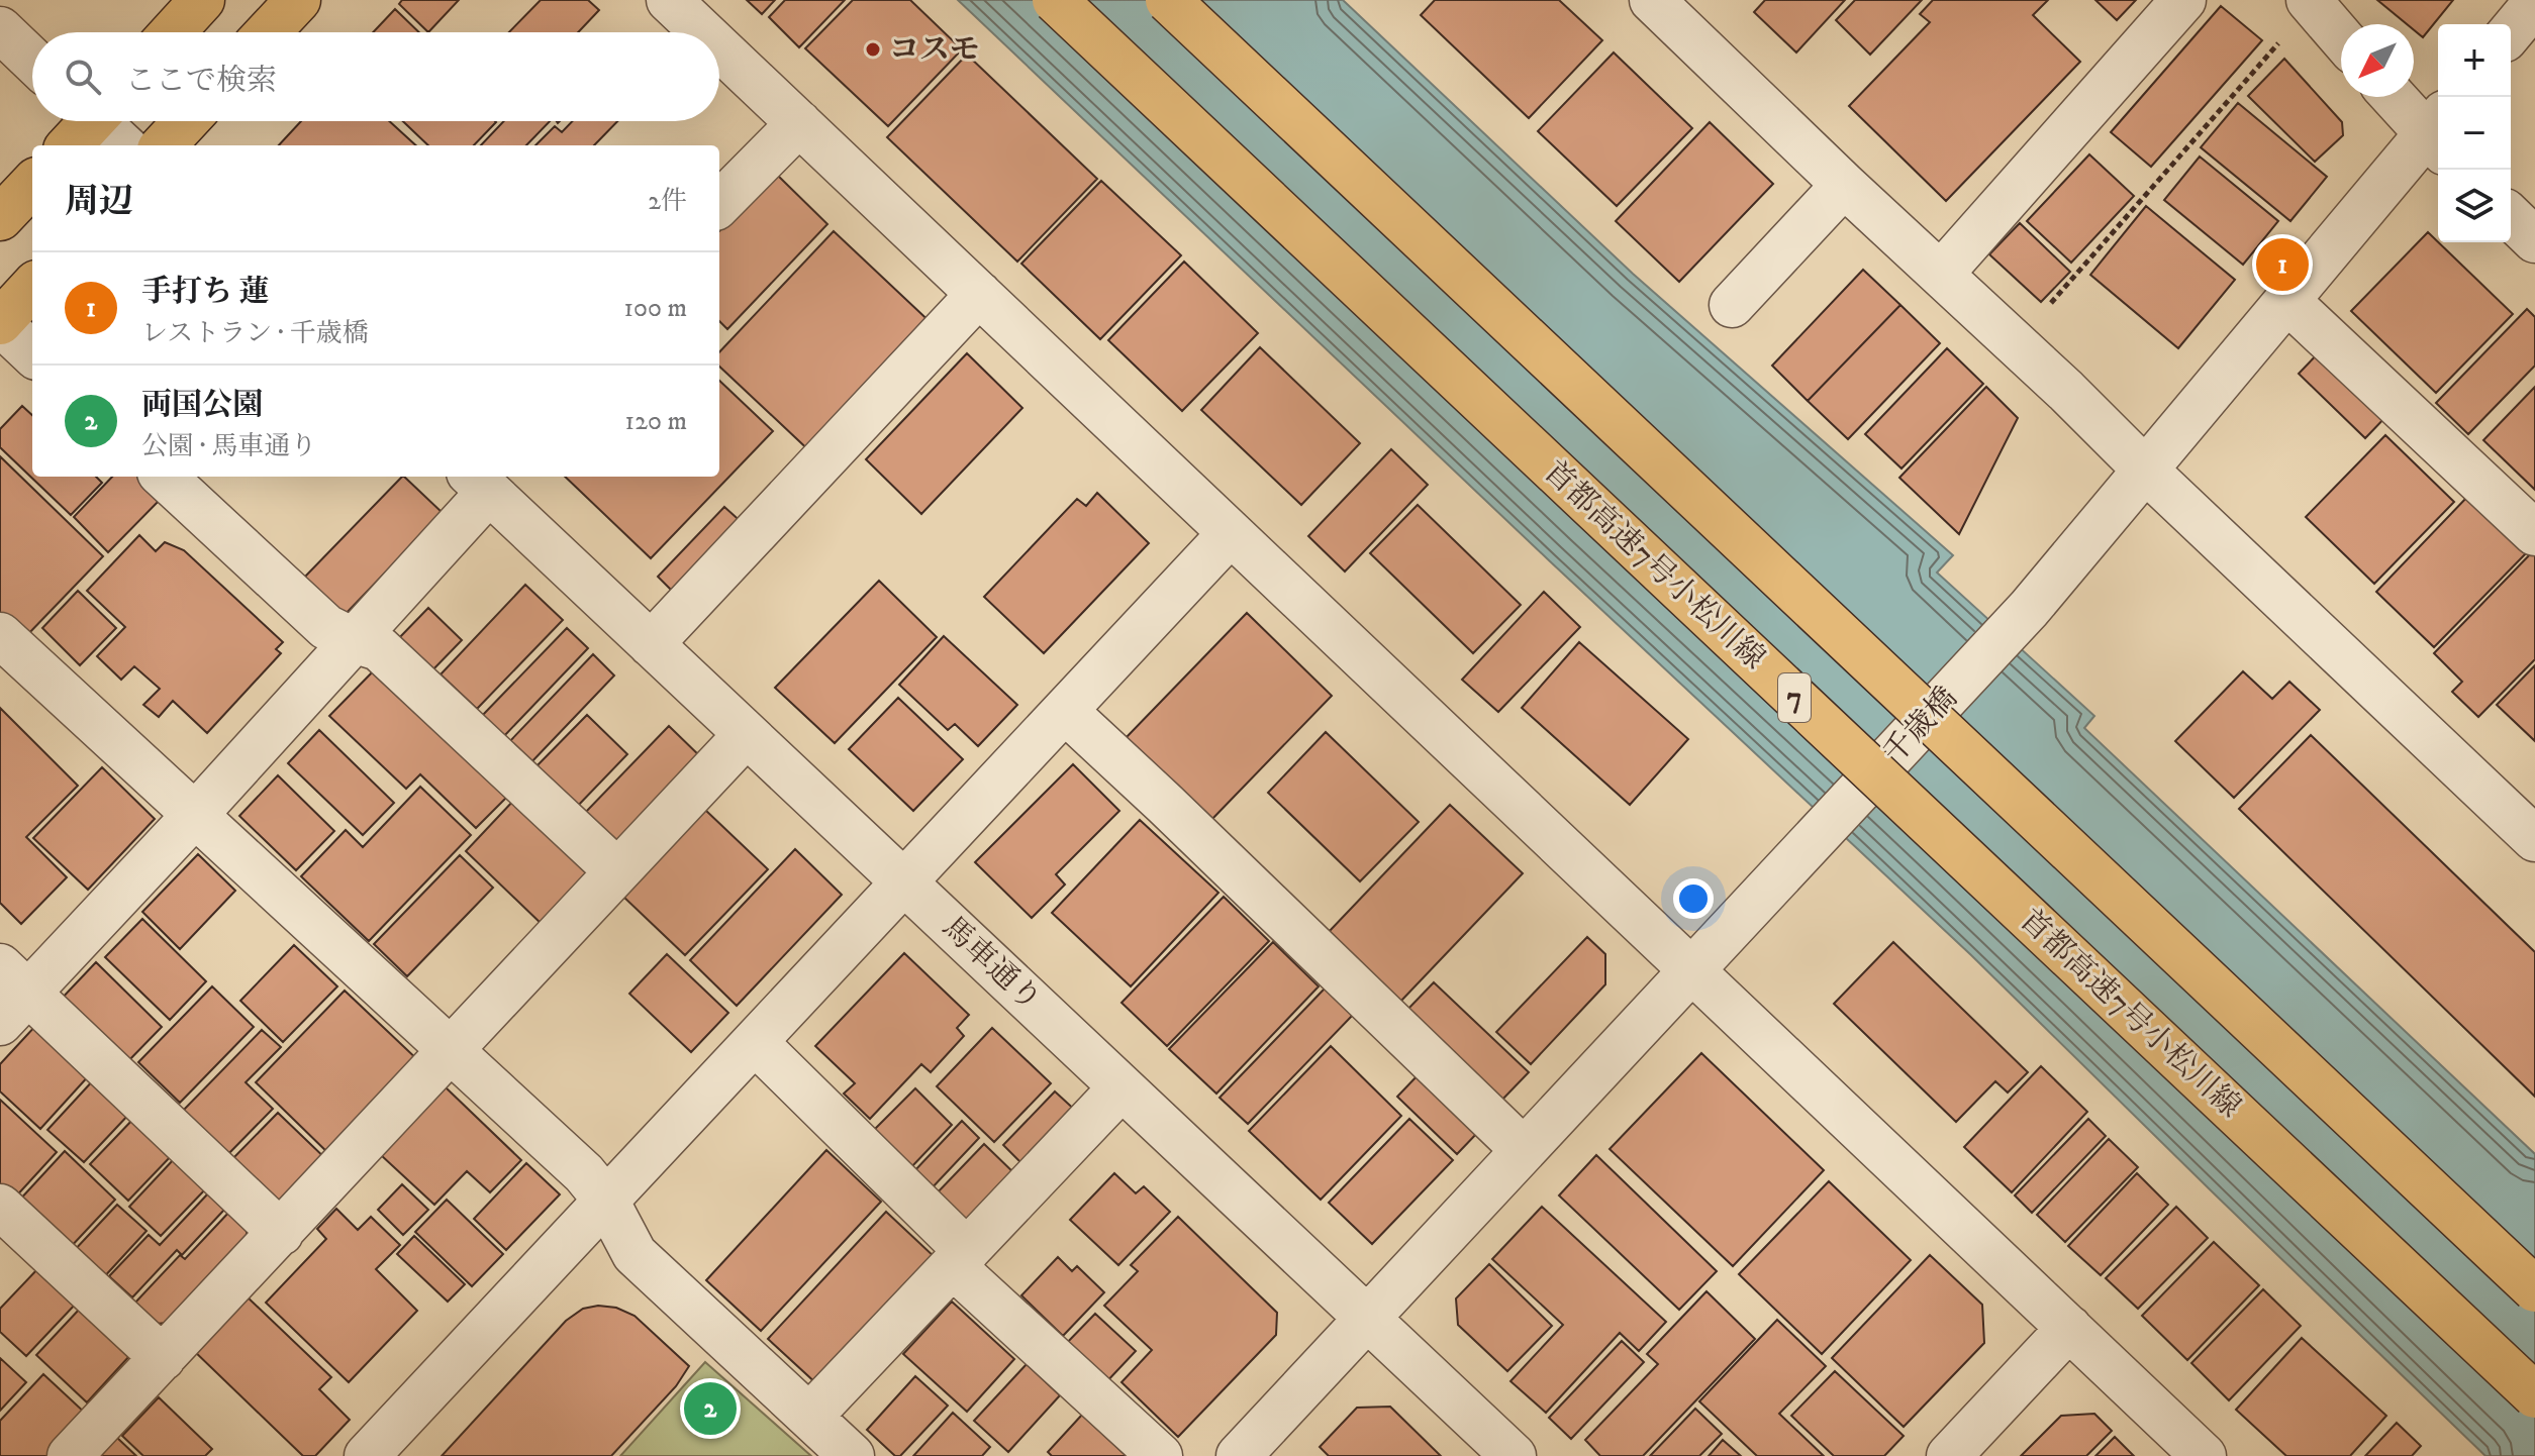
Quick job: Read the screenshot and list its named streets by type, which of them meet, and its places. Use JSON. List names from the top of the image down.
{
  "streets": {
    "main road": ["首都高速7号小松川線", "7"],
    "street": ["千歳橋", "馬車通り"]
  },
  "crossings": [
    ["千歳橋", "馬車通り"]
  ],
  "places": ["コスモ"],
  "north": "bottom left",
  "page": {
    "map_buttons": ["+", "−"],
    "search": "ここで検索",
    "heading": ["周辺", "2件"],
    "pins": ["1", "2"],
    "list": [
      {
        "mark": "1",
        "name": "手打ち 蓮",
        "note": "レストラン · 千歳橋",
        "value": "100 m"
      },
      {
        "mark": "2",
        "name": "両国公園",
        "note": "公園 · 馬車通り",
        "value": "120 m"
      }
    ]
  }
}
